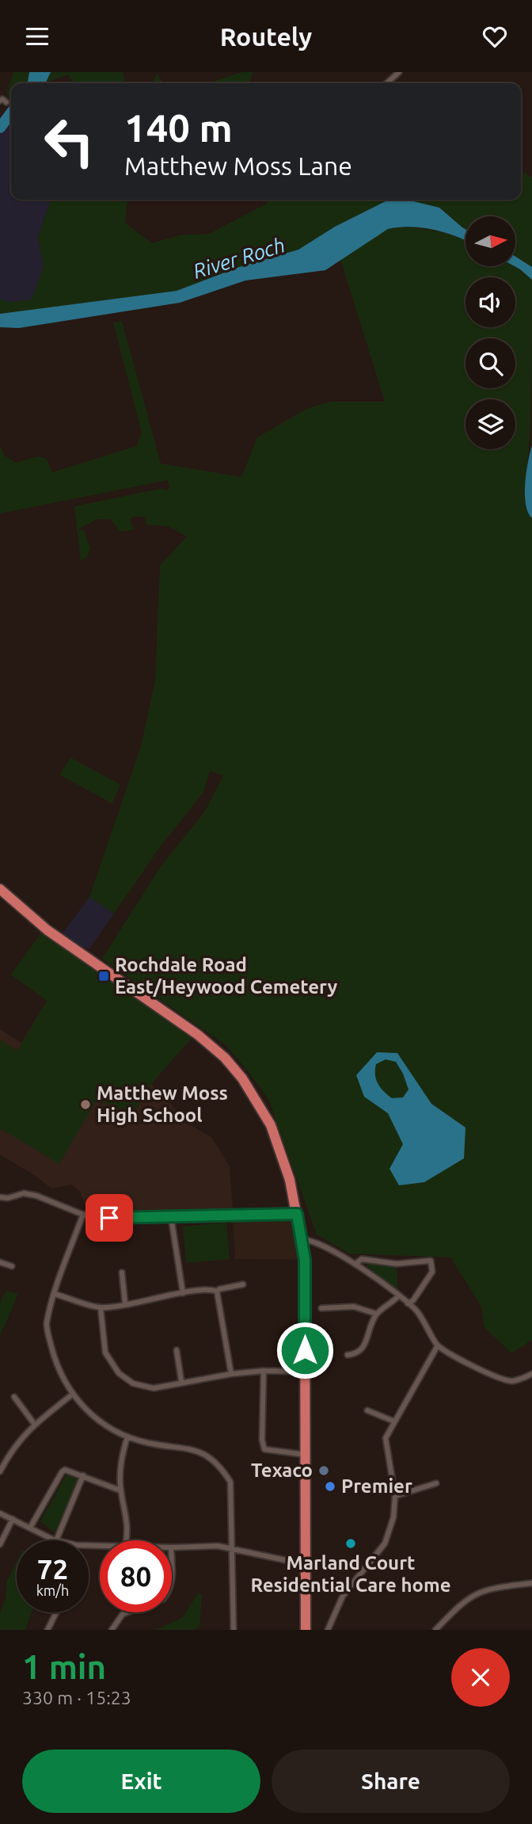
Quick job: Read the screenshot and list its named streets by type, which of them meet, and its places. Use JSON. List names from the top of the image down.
{
  "water": ["River Roch"],
  "places": {
    "transit": ["Rochdale Road East/Heywood Cemetery"],
    "other": [
      "Matthew Moss High School",
      "Texaco",
      "Premier",
      "Marland Court Residential Care home"
    ]
  },
  "north": "right",
  "page": {
    "header": "Routely",
    "turn": ["140 m", "Matthew Moss Lane"],
    "speed": "72 km/h",
    "limit": "80",
    "heading": ["1 min", "330 m · 15:23"],
    "buttons": ["Exit", "Share"]
  }
}
